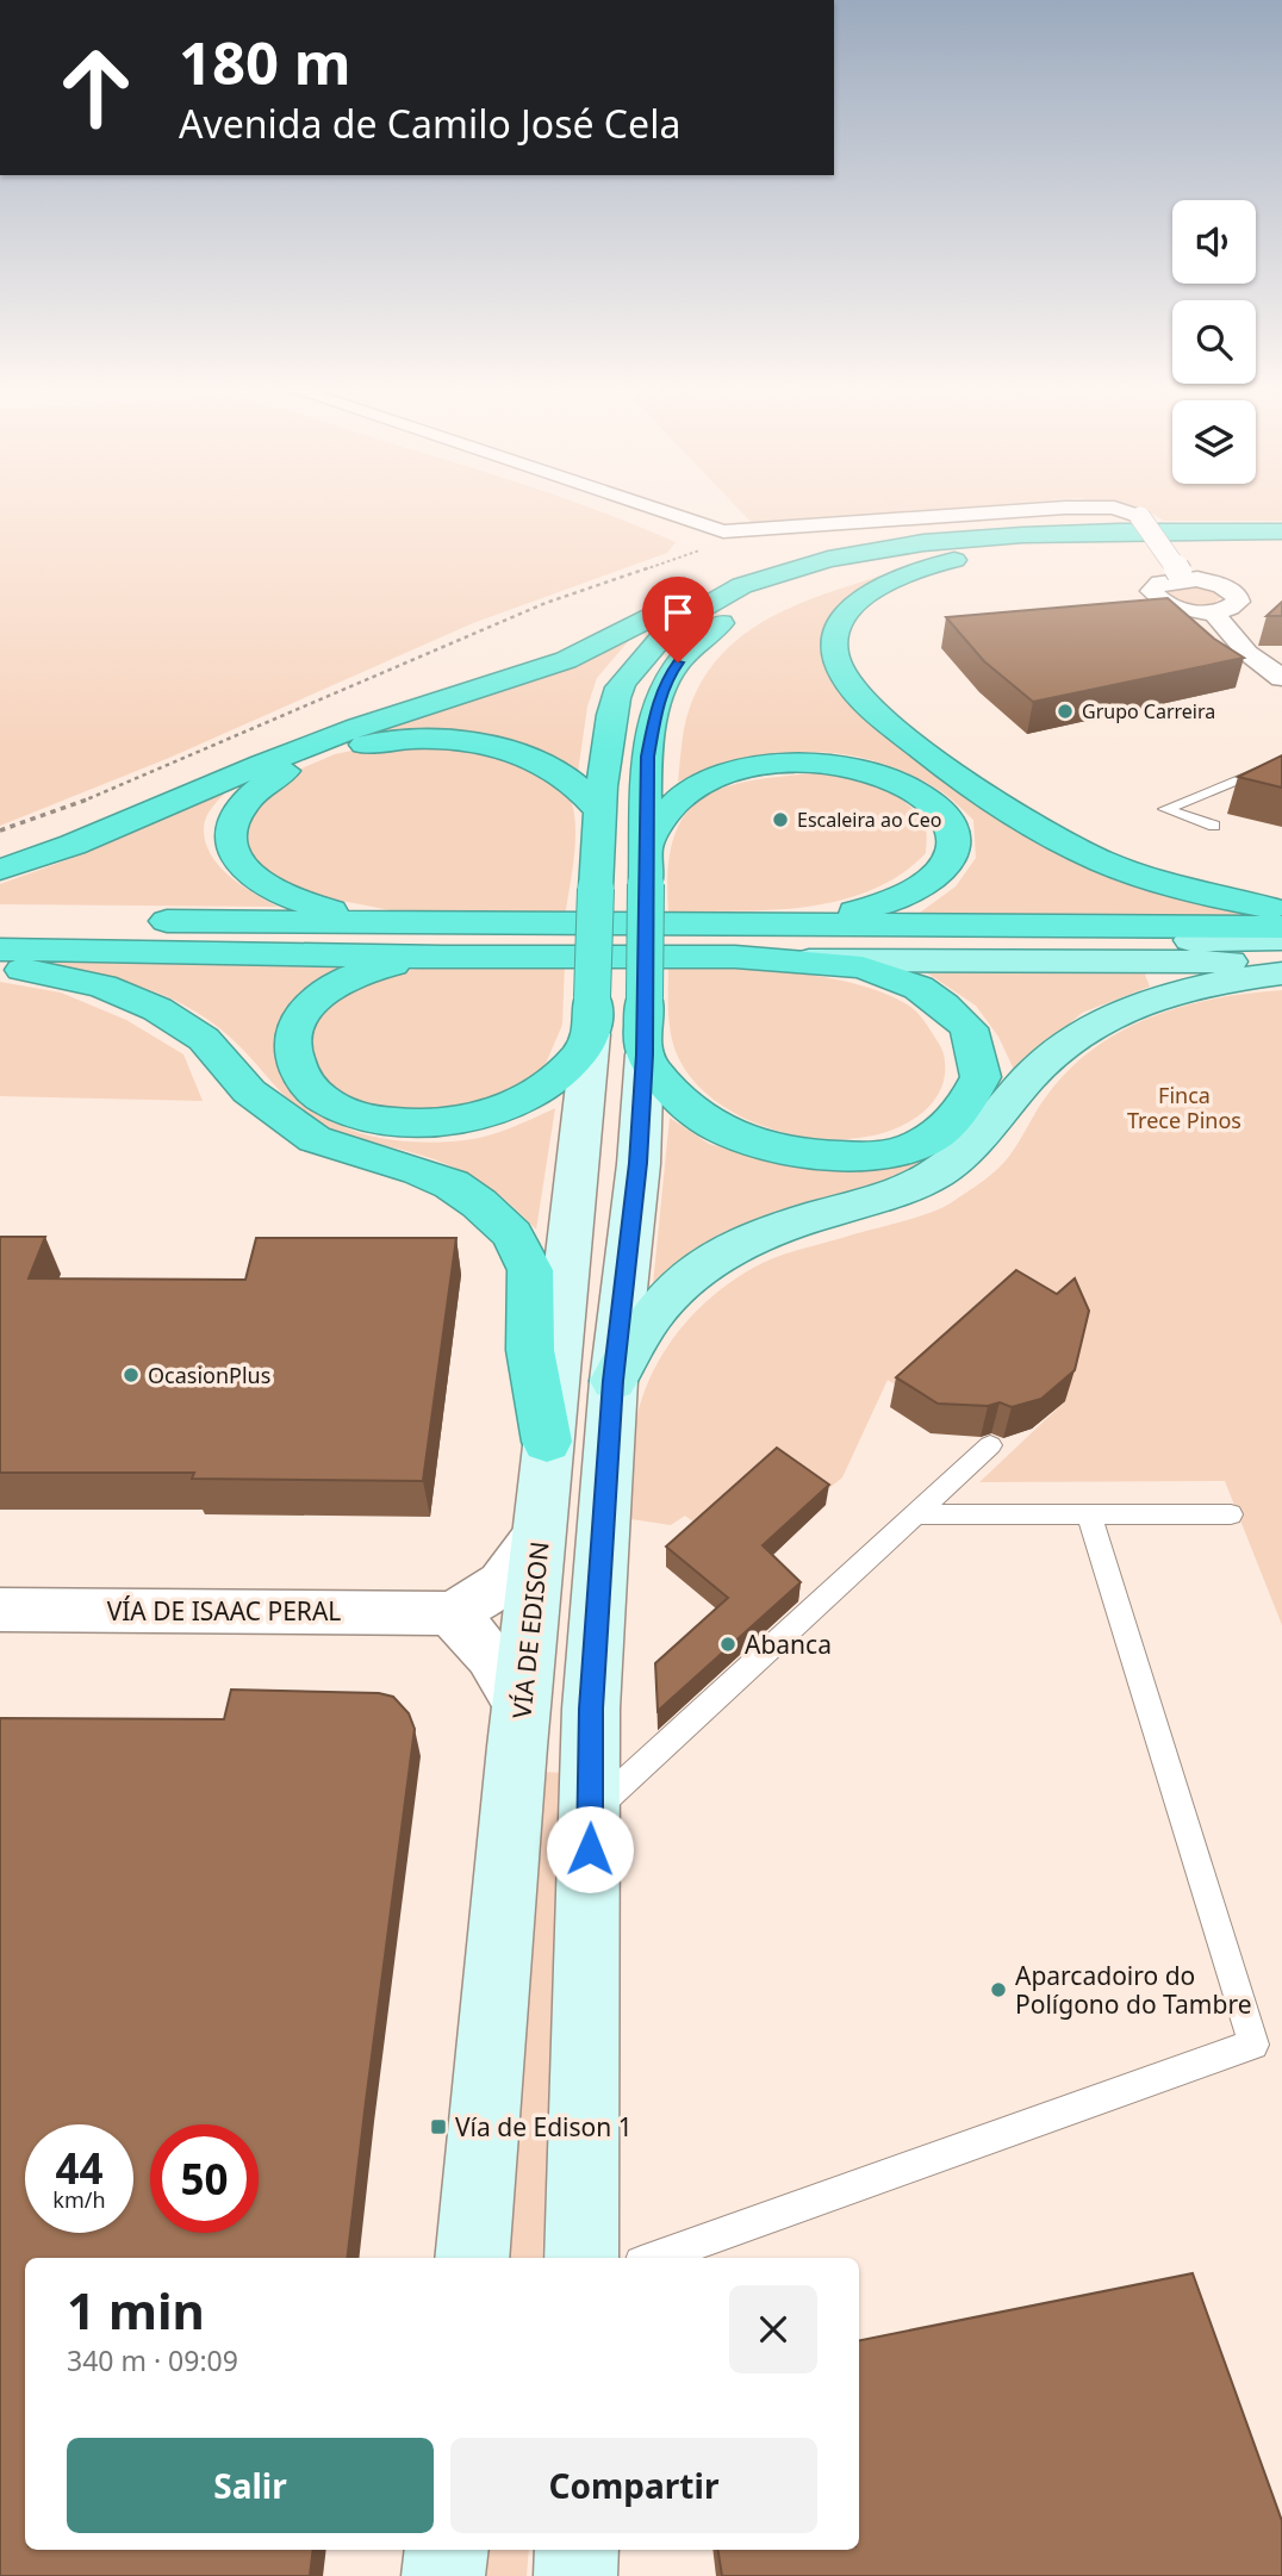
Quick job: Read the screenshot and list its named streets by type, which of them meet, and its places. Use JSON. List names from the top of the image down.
{
  "streets": {
    "main road": ["VÍA DE EDISON"],
    "street": ["VÍA DE ISAAC PERAL"]
  },
  "crossings": [
    ["VÍA DE ISAAC PERAL", "VÍA DE EDISON"]
  ],
  "parks": ["Finca Trece Pinos"],
  "places": {
    "other": [
      "Grupo Carreira",
      "Escaleira ao Ceo",
      "OcasionPlus",
      "Abanca",
      "Aparcadoiro do Polígono do Tambre"
    ],
    "transit": ["Vía de Edison 1"]
  },
  "page": {
    "turn": ["180 m", "Avenida de Camilo José Cela"],
    "speed": "44 km/h",
    "limit": "50",
    "heading": ["1 min", "340 m · 09:09"],
    "buttons": ["Salir", "Compartir"]
  }
}
